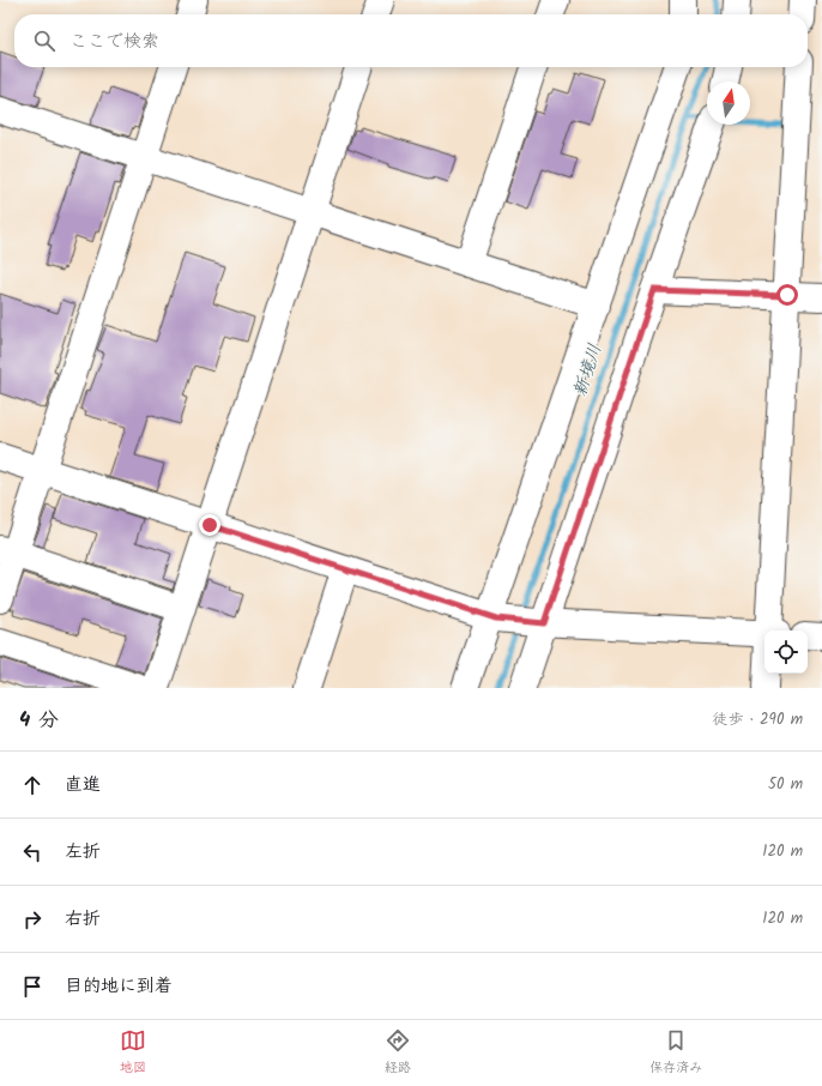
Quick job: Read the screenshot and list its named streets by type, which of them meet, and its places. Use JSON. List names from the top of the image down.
{
  "water": ["新境川"],
  "north": "top",
  "page": {
    "search": "ここで検索",
    "heading": ["4 分", "徒歩 · 290 m"],
    "list": [
      ["直進", "50 m"],
      ["左折", "120 m"],
      ["右折", "120 m"],
      "目的地に到着"
    ],
    "nav": ["地図", "経路", "保存済み"]
  }
}
